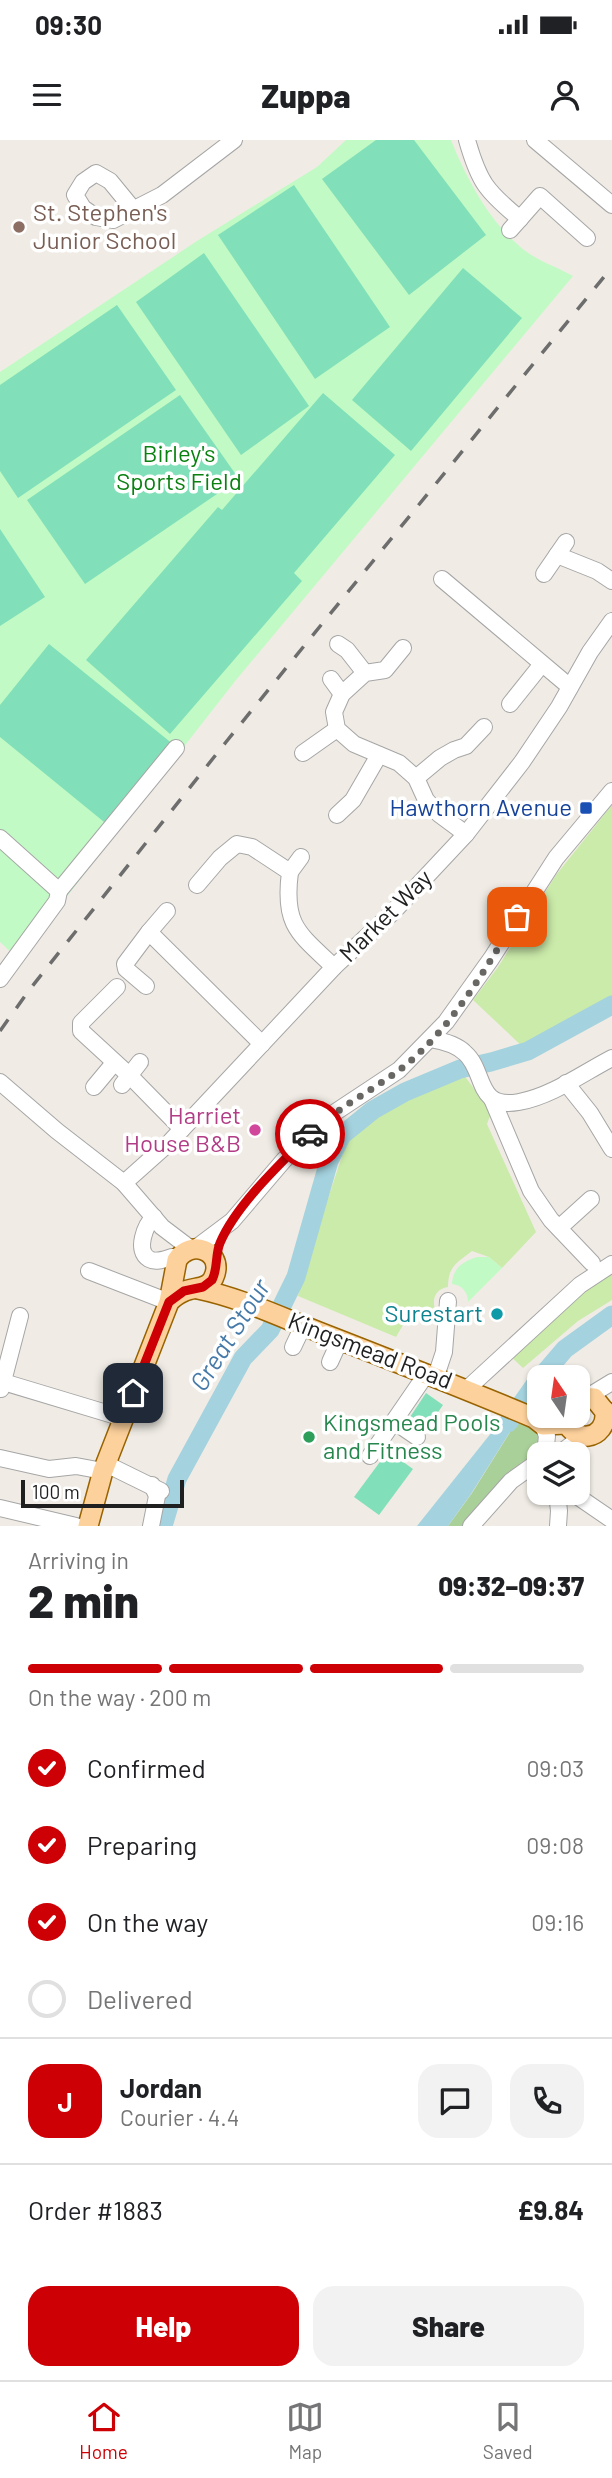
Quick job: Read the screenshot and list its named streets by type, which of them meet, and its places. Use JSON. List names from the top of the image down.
{
  "streets": {
    "main road": ["Kingsmead Road"],
    "street": ["Market Way"]
  },
  "water": ["Great Stour"],
  "parks": ["Birley's Sports Field"],
  "places": {
    "other": [
      "St. Stephen's Junior School",
      "Harriet House B&B",
      "Surestart",
      "Kingsmead Pools and Fitness"
    ],
    "transit": ["Hawthorn Avenue"]
  },
  "scale_bar": "100 m",
  "north": "top",
  "page": {
    "status": "09:30",
    "header": "Zuppa",
    "scale": "100 m",
    "heading": ["2 min", "Arriving in", "09:32–09:37"],
    "panel": [
      "Jordan",
      "Courier · 4.4",
      "Order #1883",
      "£9.84"
    ],
    "bar": "On the way · 200 m",
    "list": [
      ["Confirmed", "09:03"],
      ["Preparing", "09:08"],
      ["On the way", "09:16"],
      "Delivered"
    ],
    "round": "J",
    "buttons": ["Help", "Share"],
    "tabs": ["Home", "Map", "Saved"]
  }
}
